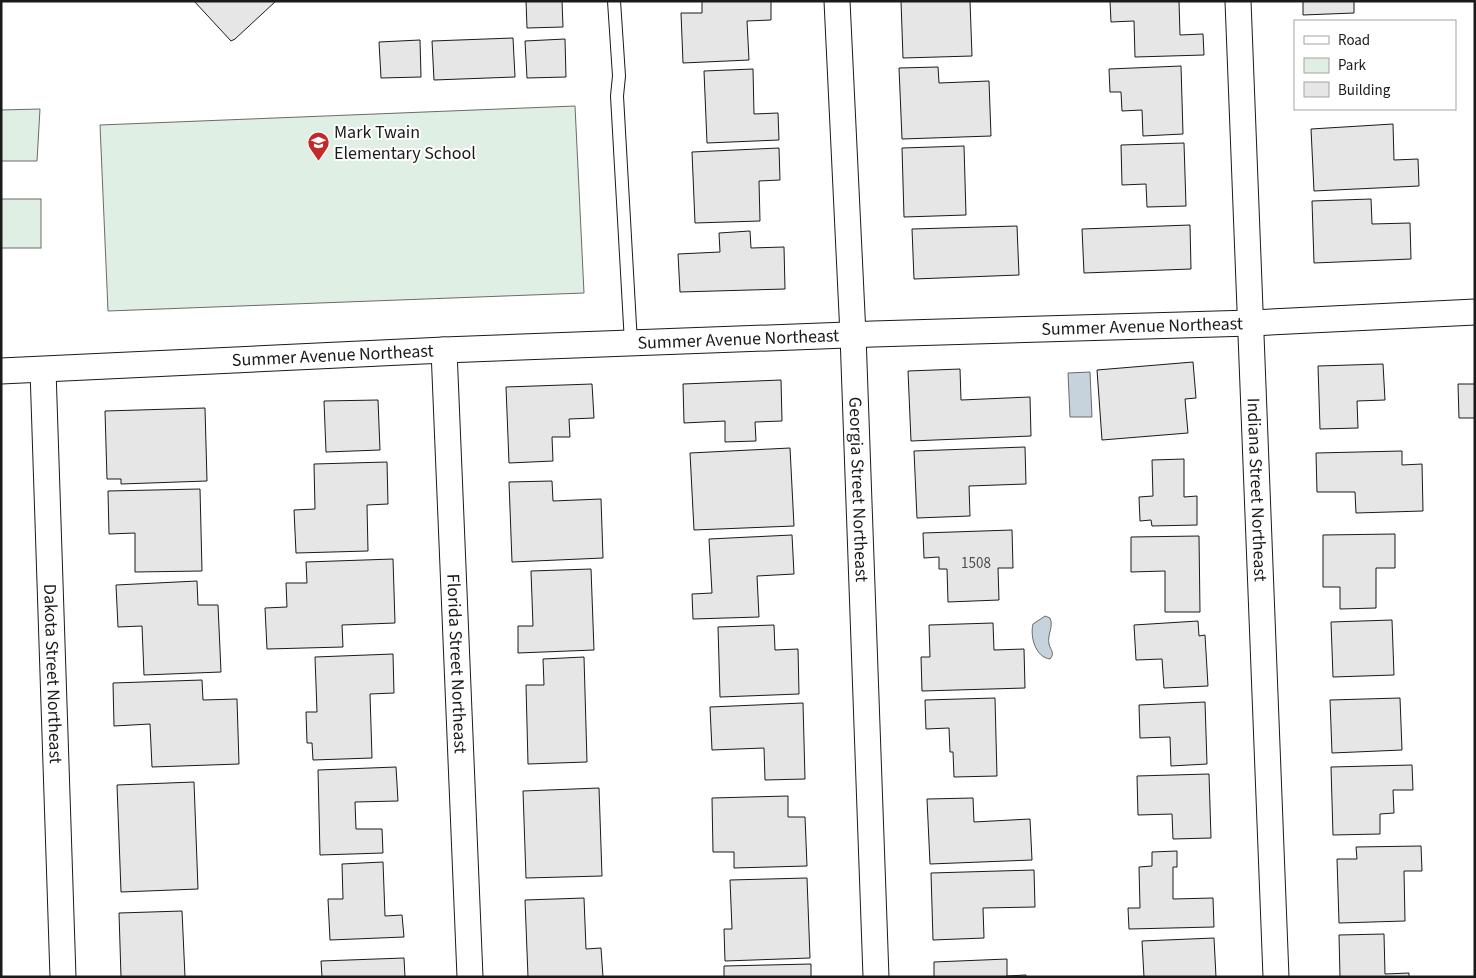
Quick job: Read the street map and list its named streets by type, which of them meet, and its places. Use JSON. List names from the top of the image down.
{
  "streets": {
    "street": [
      "Summer Avenue Northeast",
      "Georgia Street Northeast",
      "Indiana Street Northeast",
      "Florida Street Northeast",
      "Dakota Street Northeast"
    ]
  },
  "crossings": [
    ["Summer Avenue Northeast", "Georgia Street Northeast"],
    ["Summer Avenue Northeast", "Indiana Street Northeast"],
    ["Summer Avenue Northeast", "Florida Street Northeast"],
    ["Summer Avenue Northeast", "Dakota Street Northeast"]
  ],
  "places": {
    "school or university": ["Mark Twain Elementary School"]
  },
  "house_numbers": ["1508"],
  "legend": ["Road", "Park", "Building"]
}
